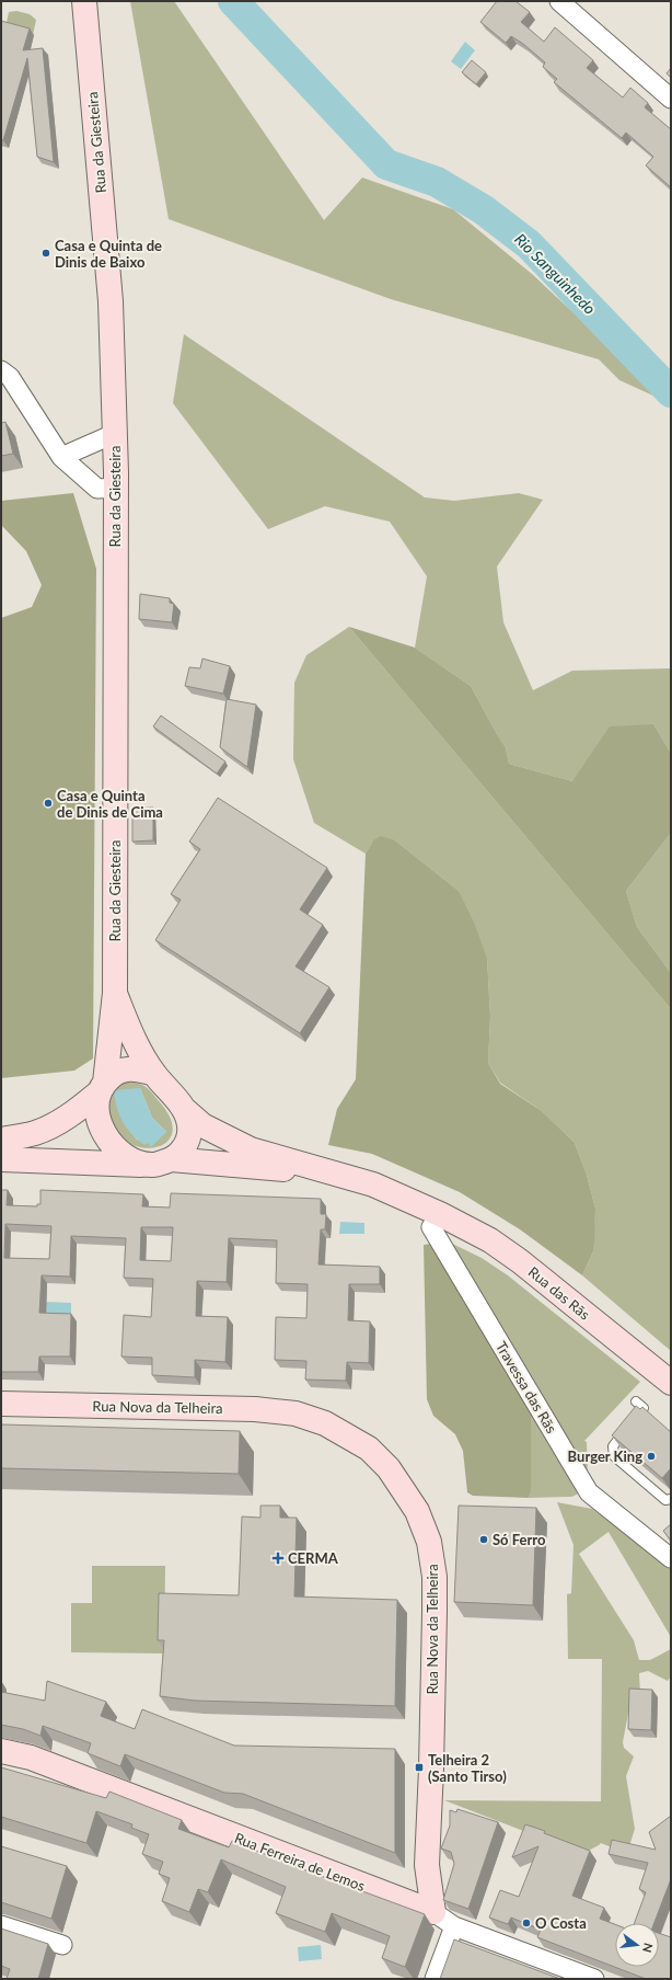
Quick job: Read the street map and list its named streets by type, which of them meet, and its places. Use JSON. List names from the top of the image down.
{
  "streets": {
    "main road": [
      "Rua da Giesteira",
      "Rua das Rãs",
      "Rua Nova da Telheira",
      "Rua Ferreira de Lemos"
    ],
    "street": ["Travessa das Rãs"]
  },
  "crossings": [
    ["Rua das Rãs", "Travessa das Rãs"],
    ["Rua Nova da Telheira", "Rua Ferreira de Lemos"]
  ],
  "water": ["Rio Sanguinhedo"],
  "places": {
    "other": [
      "Casa e Quinta de Dinis de Baixo",
      "Casa e Quinta de Dinis de Cima",
      "Burger King",
      "Só Ferro",
      "O Costa"
    ],
    "health": ["CERMA"],
    "transit": ["Telheira 2 (Santo Tirso)"]
  },
  "north": "right"
}
